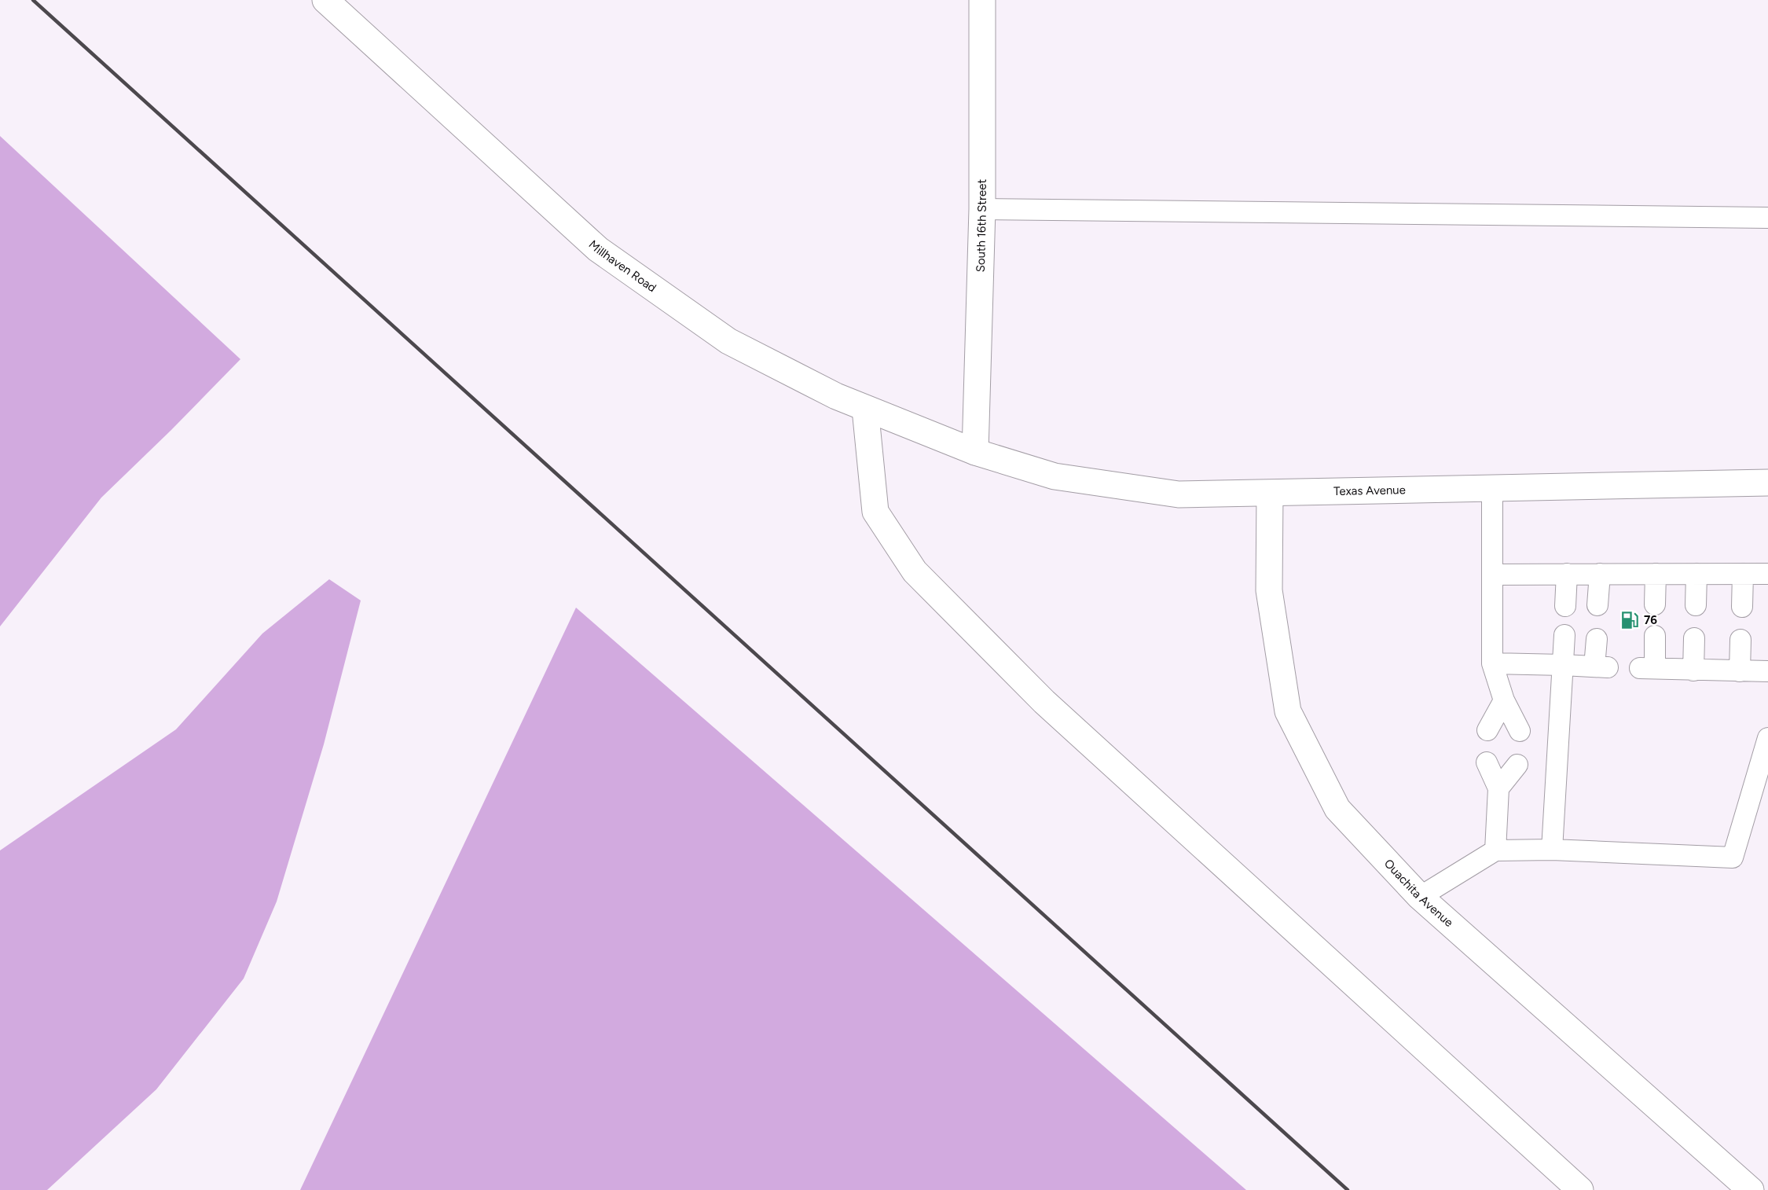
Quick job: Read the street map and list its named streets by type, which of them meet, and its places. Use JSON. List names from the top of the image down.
{
  "streets": {
    "street": [
      "South 16th Street",
      "Millhaven Road",
      "Texas Avenue",
      "Ouachita Avenue"
    ]
  },
  "crossings": [
    ["South 16th Street", "Millhaven Road"],
    ["South 16th Street", "Texas Avenue"],
    ["Millhaven Road", "Texas Avenue"],
    ["Texas Avenue", "Ouachita Avenue"]
  ],
  "places": {
    "fuel station": ["76"]
  }
}
